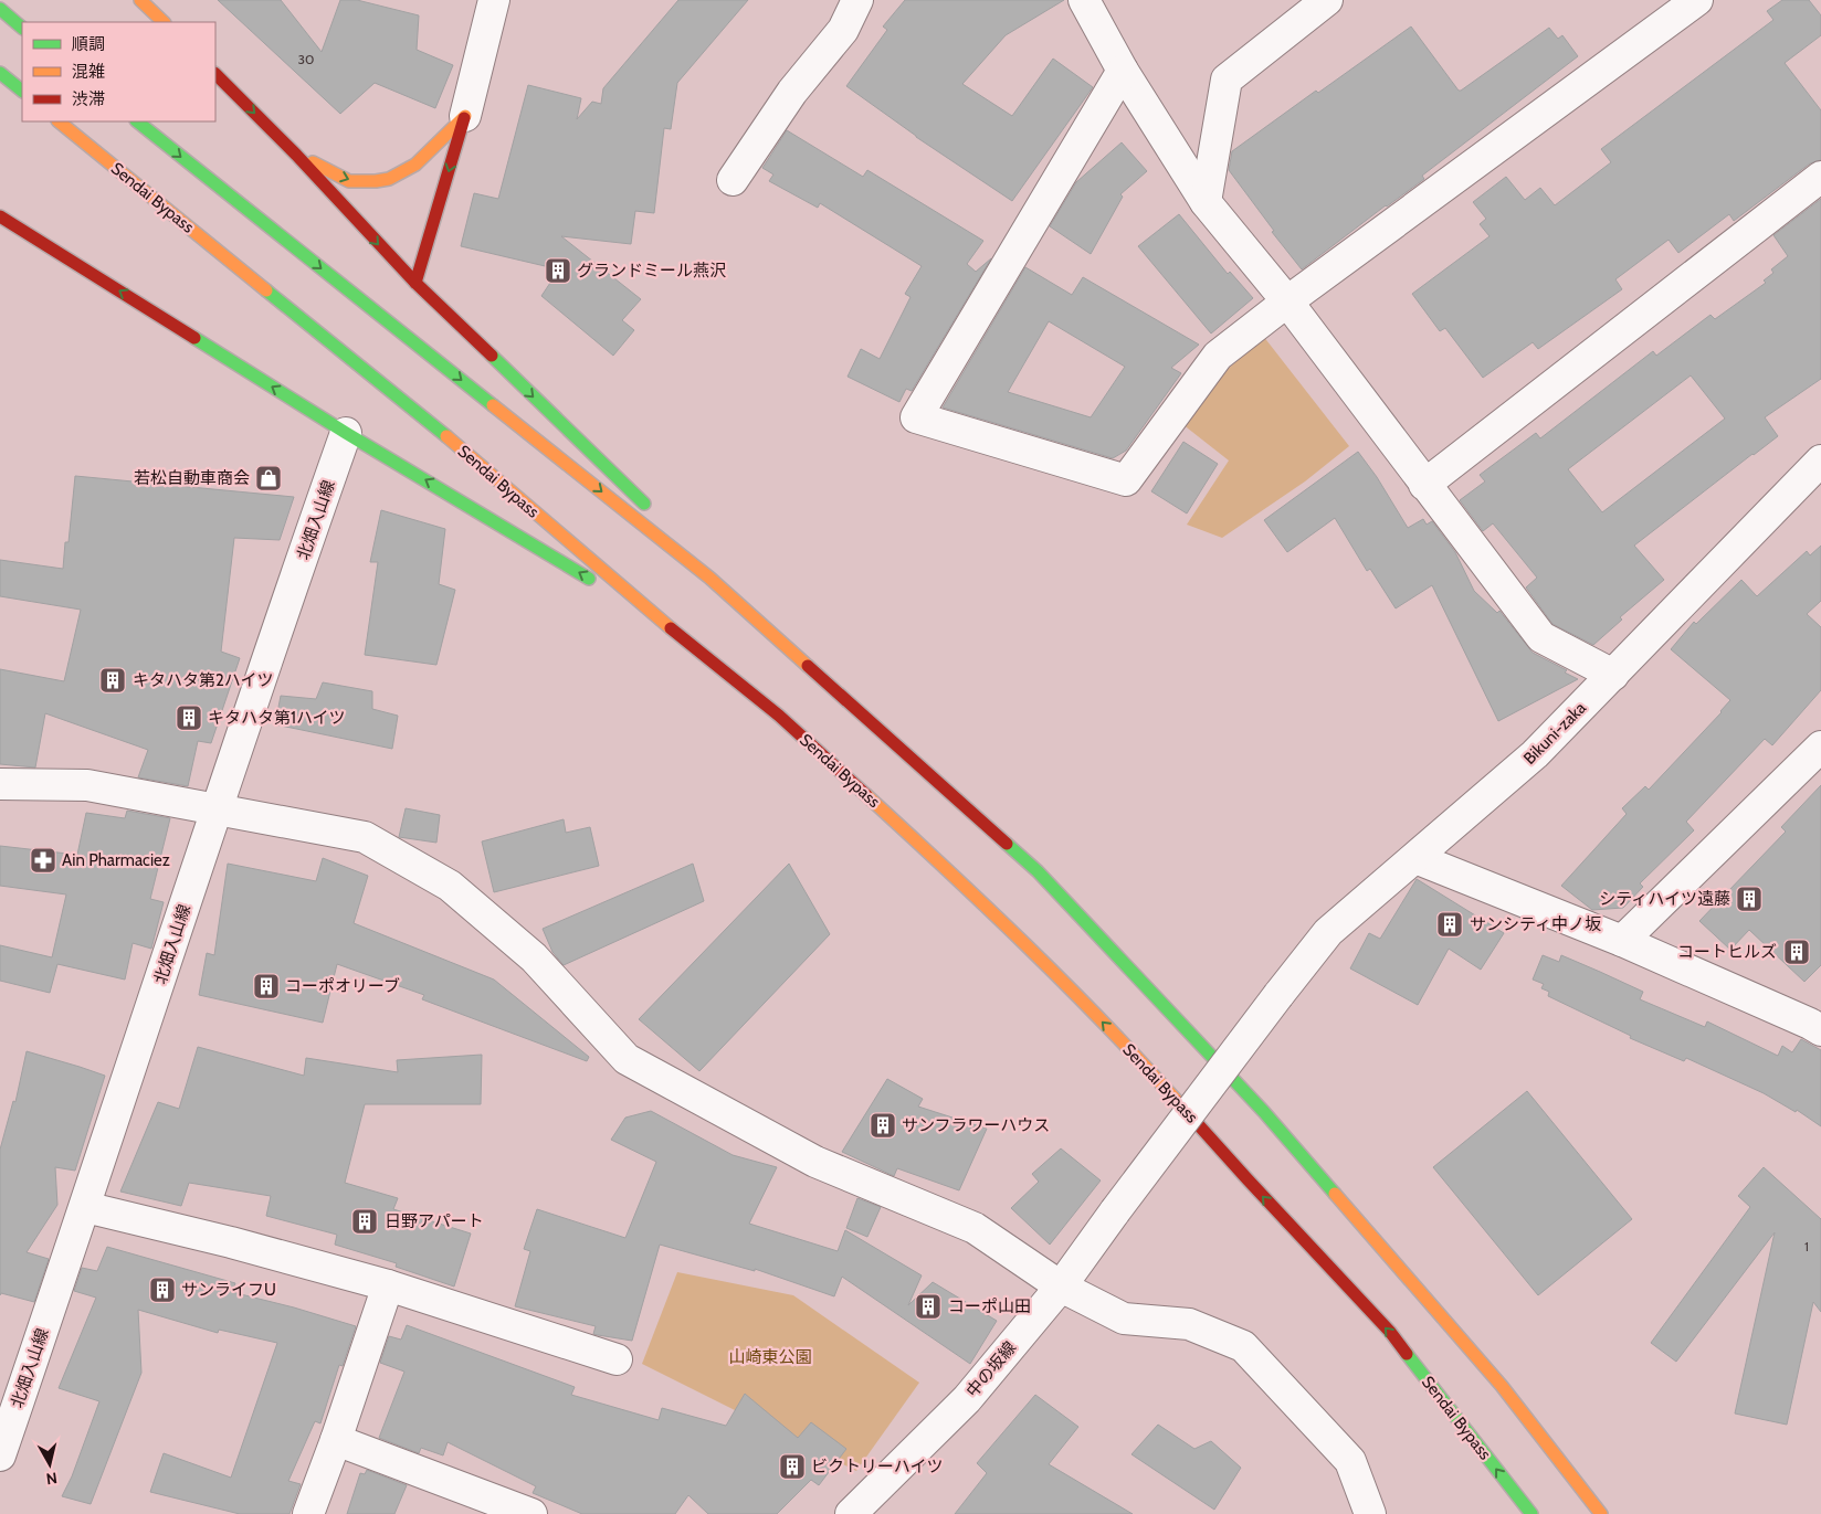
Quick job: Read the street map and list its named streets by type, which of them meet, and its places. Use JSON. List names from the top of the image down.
{
  "streets": {
    "highway": ["Sendai Bypass"],
    "street": ["北畑入山線", "Bikuni-zaka", "中の坂線"]
  },
  "crossings": [
    ["Bikuni-zaka", "中の坂線"]
  ],
  "parks": ["山崎東公園"],
  "places": {
    "building": [
      "グランドミール燕沢",
      "キタハタ第2ハイツ",
      "キタハタ第1ハイツ",
      "シティハイツ遠藤",
      "サンシティ中ノ坂",
      "コートヒルズ",
      "コーポオリーブ",
      "サンフラワーハウス",
      "日野アパート",
      "サンライフU",
      "コーポ山田",
      "ビクトリーハイツ"
    ],
    "shop": ["若松自動車商会"],
    "pharmacy": ["Ain Pharmaciez"]
  },
  "house_numbers": ["30", "1"],
  "legend": ["順調", "混雑", "渋滞"],
  "north": "bottom"
}
